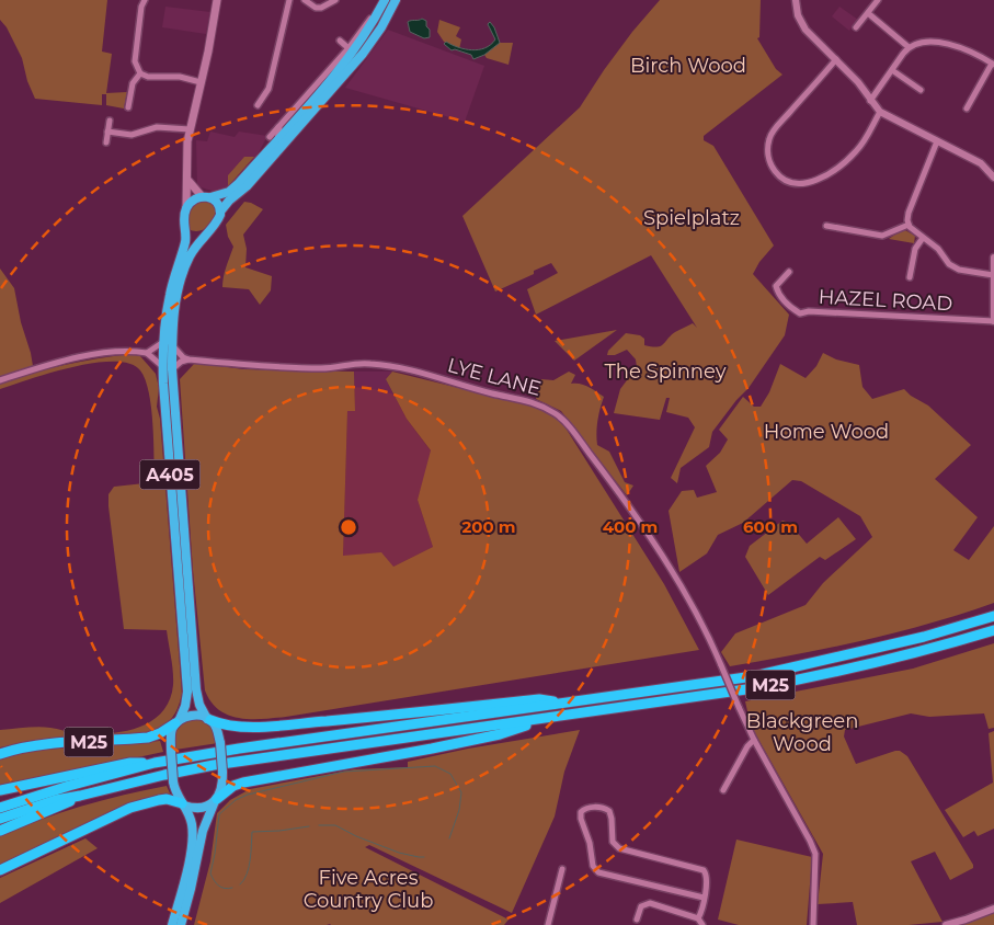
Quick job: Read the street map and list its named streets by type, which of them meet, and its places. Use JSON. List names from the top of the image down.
{
  "streets": {
    "highway": ["A405", "M25"],
    "street": ["HAZEL ROAD", "LYE LANE"]
  },
  "crossings": [
    ["A405", "M25"]
  ],
  "parks": [
    "Birch Wood",
    "Spielplatz",
    "The Spinney",
    "Home Wood",
    "Blackgreen Wood",
    "Five Acres Country Club"
  ],
  "rings": ["200 m", "400 m", "600 m"]
}
